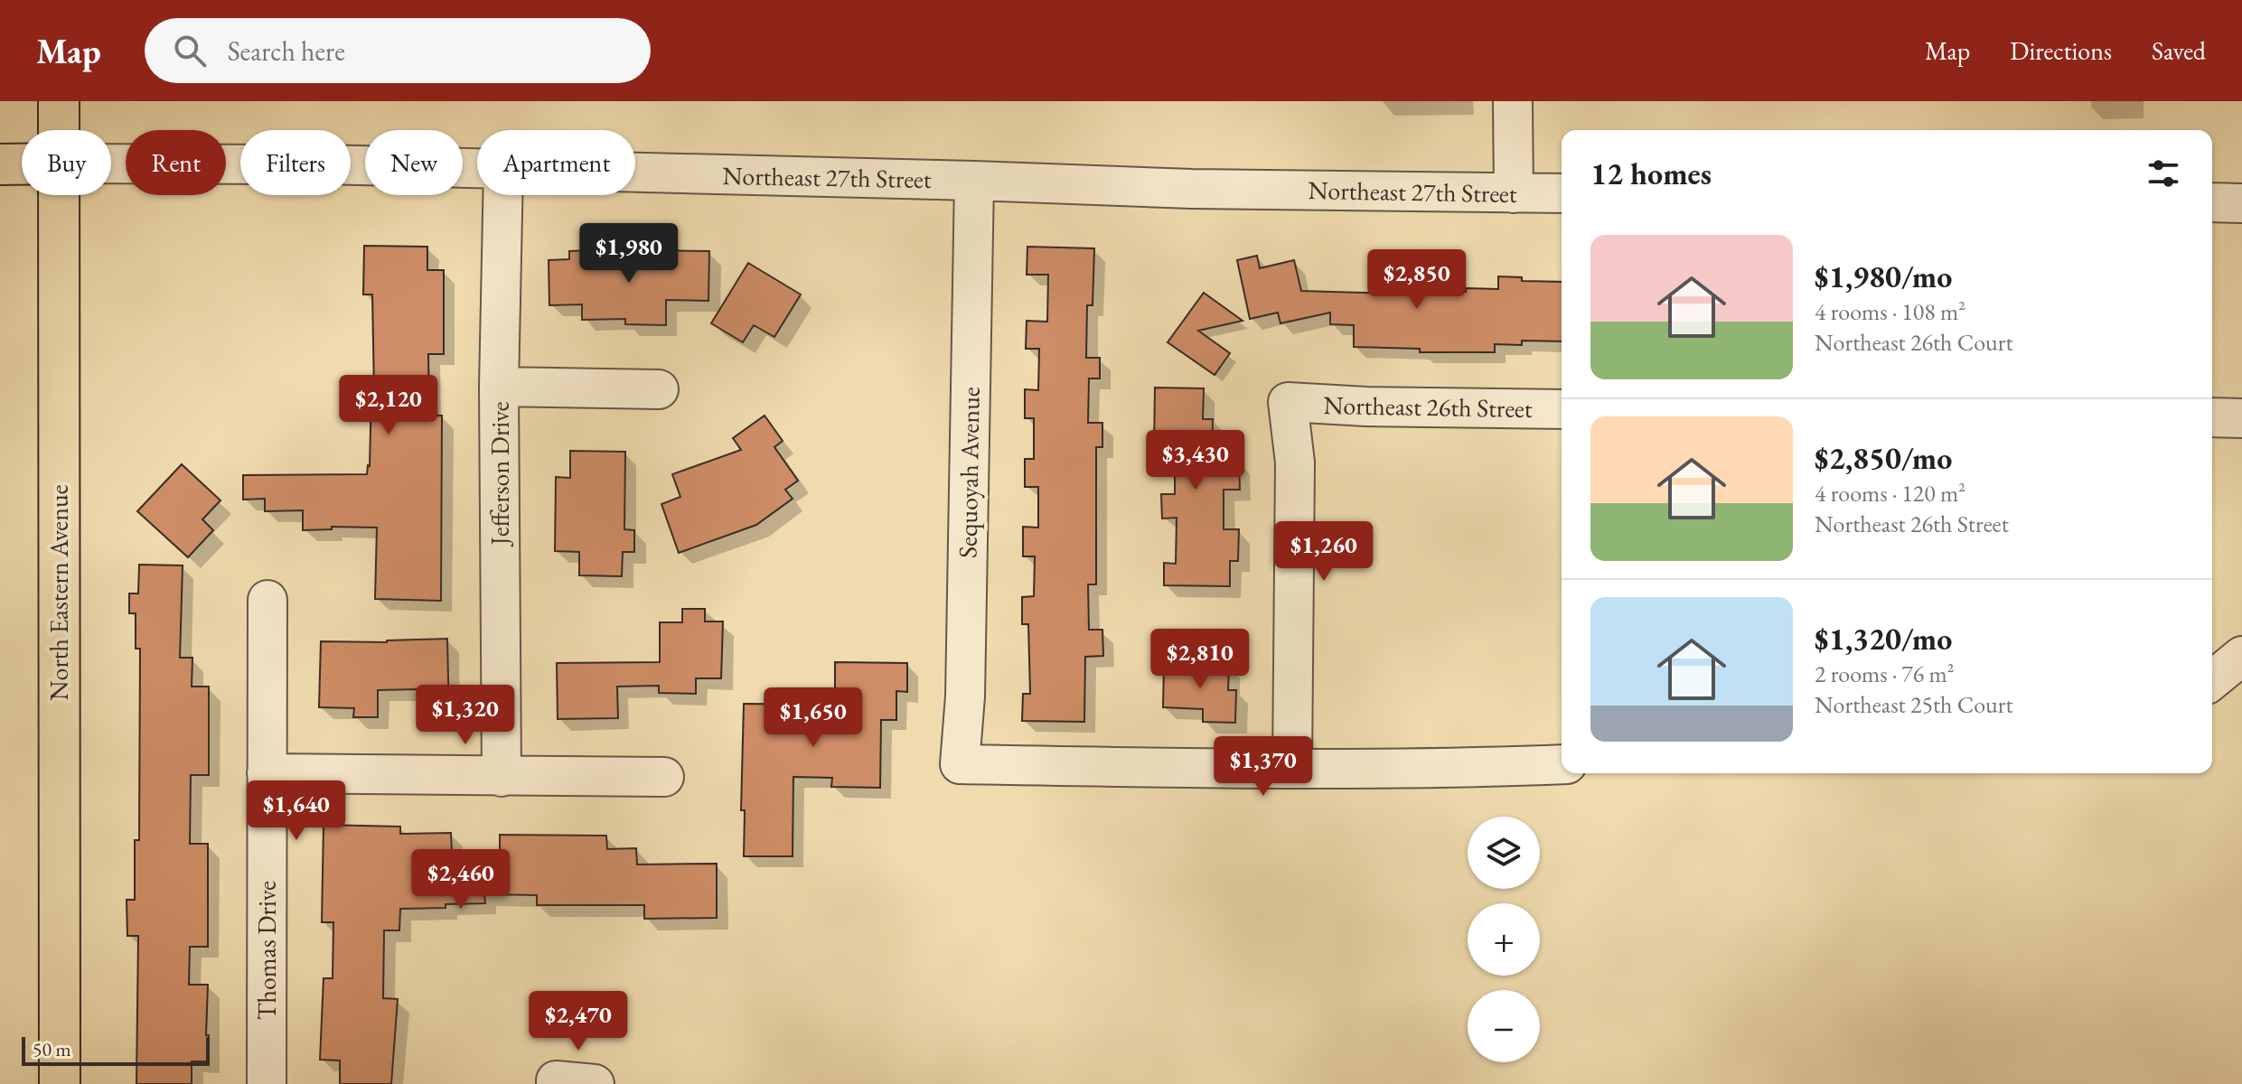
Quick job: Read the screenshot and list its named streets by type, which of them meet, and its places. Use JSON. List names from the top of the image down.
{
  "streets": {
    "main road": ["Northeast 27th Street", "North Eastern Avenue"],
    "street": [
      "Northeast 26th Street",
      "Sequoyah Avenue",
      "Jefferson Drive",
      "Thomas Drive"
    ]
  },
  "crossings": [
    ["Northeast 27th Street", "Sequoyah Avenue"],
    ["Northeast 26th Street", "Sequoyah Avenue"]
  ],
  "scale_bar": "50 m",
  "page": {
    "header": "Map",
    "search": "Search here",
    "nav": ["Map", "Directions", "Saved"],
    "chip": [
      "Buy",
      "Rent",
      "Filters",
      "New",
      "Apartment"
    ],
    "heading": "12 homes",
    "list": [
      {
        "name": "$1,980/mo",
        "note": "4 rooms · 108 m² · Northeast 26th Court"
      },
      {
        "name": "$2,850/mo",
        "note": "4 rooms · 120 m² · Northeast 26th Street"
      },
      {
        "name": "$1,320/mo",
        "note": "2 rooms · 76 m² · Northeast 25th Court"
      }
    ],
    "price": [
      "$1,980",
      "$2,850",
      "$2,120",
      "$3,430",
      "$1,260",
      "$2,810",
      "$1,320",
      "$1,650",
      "$1,370",
      "$1,640",
      "$2,460",
      "$2,470"
    ],
    "map_buttons": ["+", "−"],
    "scale": "50 m"
  }
}
